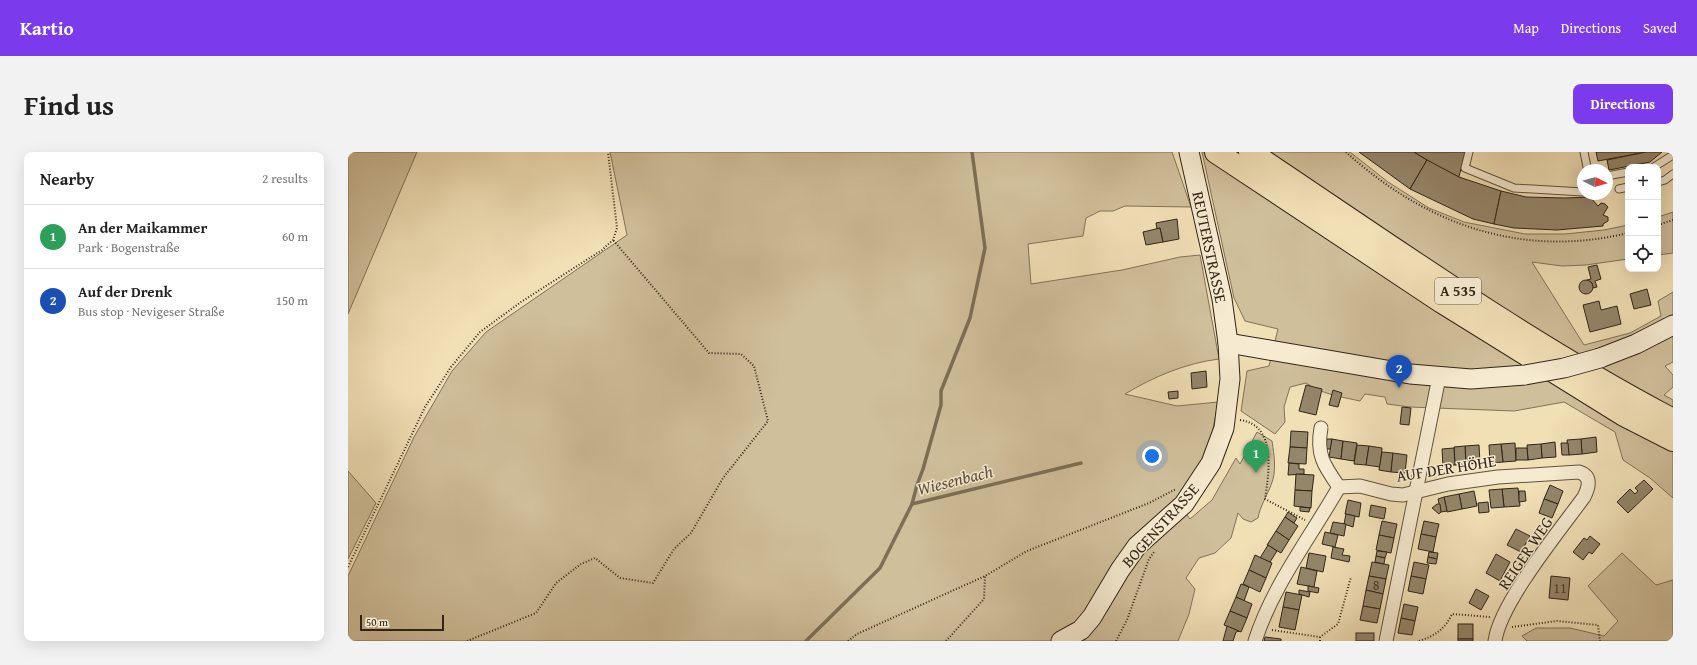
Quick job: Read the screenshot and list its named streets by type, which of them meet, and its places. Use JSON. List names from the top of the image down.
{
  "streets": {
    "highway": ["A 535"],
    "main road": ["REUTERSTRASSE", "BOGENSTRASSE"],
    "street": ["AUF DER HÖHE", "REIGER WEG"]
  },
  "crossings": [
    ["REUTERSTRASSE", "BOGENSTRASSE"],
    ["AUF DER HÖHE", "REIGER WEG"]
  ],
  "water": ["Wiesenbach"],
  "house_numbers": ["8", "11"],
  "scale_bar": "50 m",
  "north": "right",
  "page": {
    "header": "Kartio",
    "nav": ["Map", "Directions", "Saved"],
    "title": "Find us",
    "buttons": "Directions",
    "heading": ["Nearby", "2 results"],
    "map_buttons": ["+", "−"],
    "list": [
      {
        "mark": "1",
        "name": "An der Maikammer",
        "note": "Park · Bogenstraße",
        "value": "60 m"
      },
      {
        "mark": "2",
        "name": "Auf der Drenk",
        "note": "Bus stop · Nevigeser Straße",
        "value": "150 m"
      }
    ],
    "pins": ["2", "1"],
    "scale": "50 m"
  }
}
